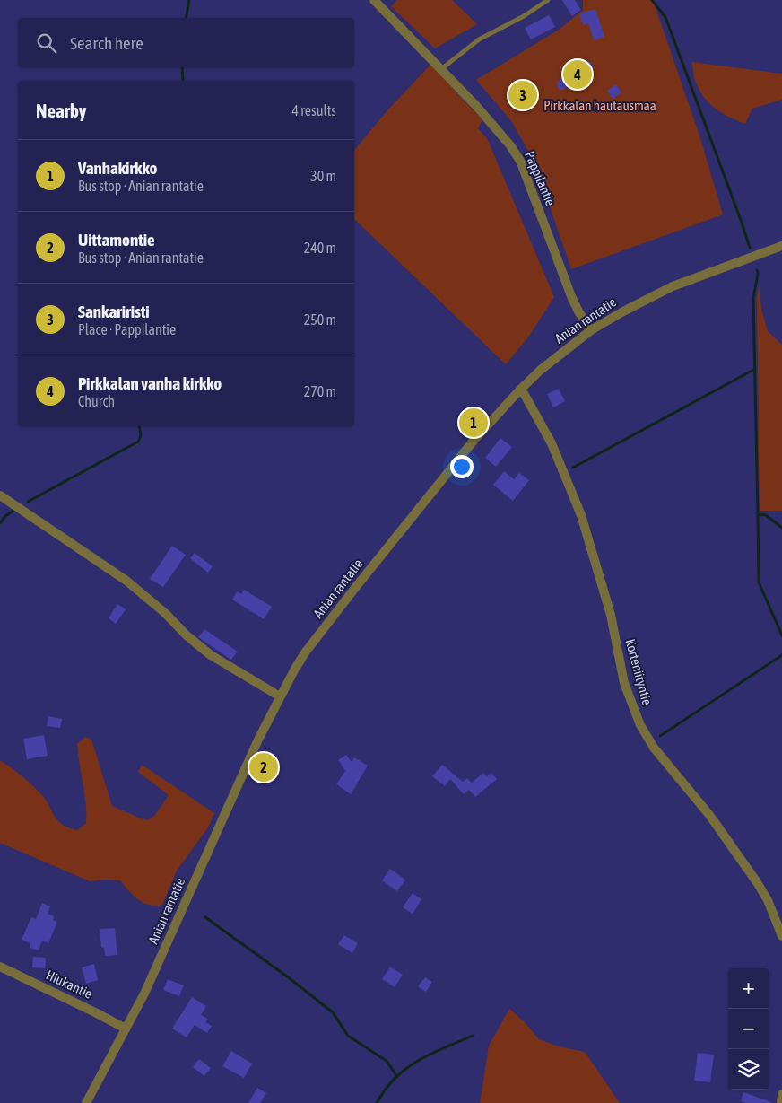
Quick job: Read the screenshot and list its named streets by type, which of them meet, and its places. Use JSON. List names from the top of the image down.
{
  "streets": {
    "street": [
      "Pappilantie",
      "Anian rantatie",
      "Korteniityntie",
      "Hiukantie"
    ]
  },
  "crossings": [
    ["Pappilantie", "Anian rantatie"],
    ["Anian rantatie", "Korteniityntie"],
    ["Anian rantatie", "Hiukantie"]
  ],
  "parks": ["Pirkkalan hautausmaa"],
  "page": {
    "search": "Search here",
    "pins": [
      "4",
      "3",
      "1",
      "2"
    ],
    "heading": ["Nearby", "4 results"],
    "list": [
      {
        "mark": "1",
        "name": "Vanhakirkko",
        "note": "Bus stop · Anian rantatie",
        "value": "30 m"
      },
      {
        "mark": "2",
        "name": "Uittamontie",
        "note": "Bus stop · Anian rantatie",
        "value": "240 m"
      },
      {
        "mark": "3",
        "name": "Sankariristi",
        "note": "Place · Pappilantie",
        "value": "250 m"
      },
      {
        "mark": "4",
        "name": "Pirkkalan vanha kirkko",
        "note": "Church",
        "value": "270 m"
      }
    ],
    "map_buttons": ["+", "−"]
  }
}
